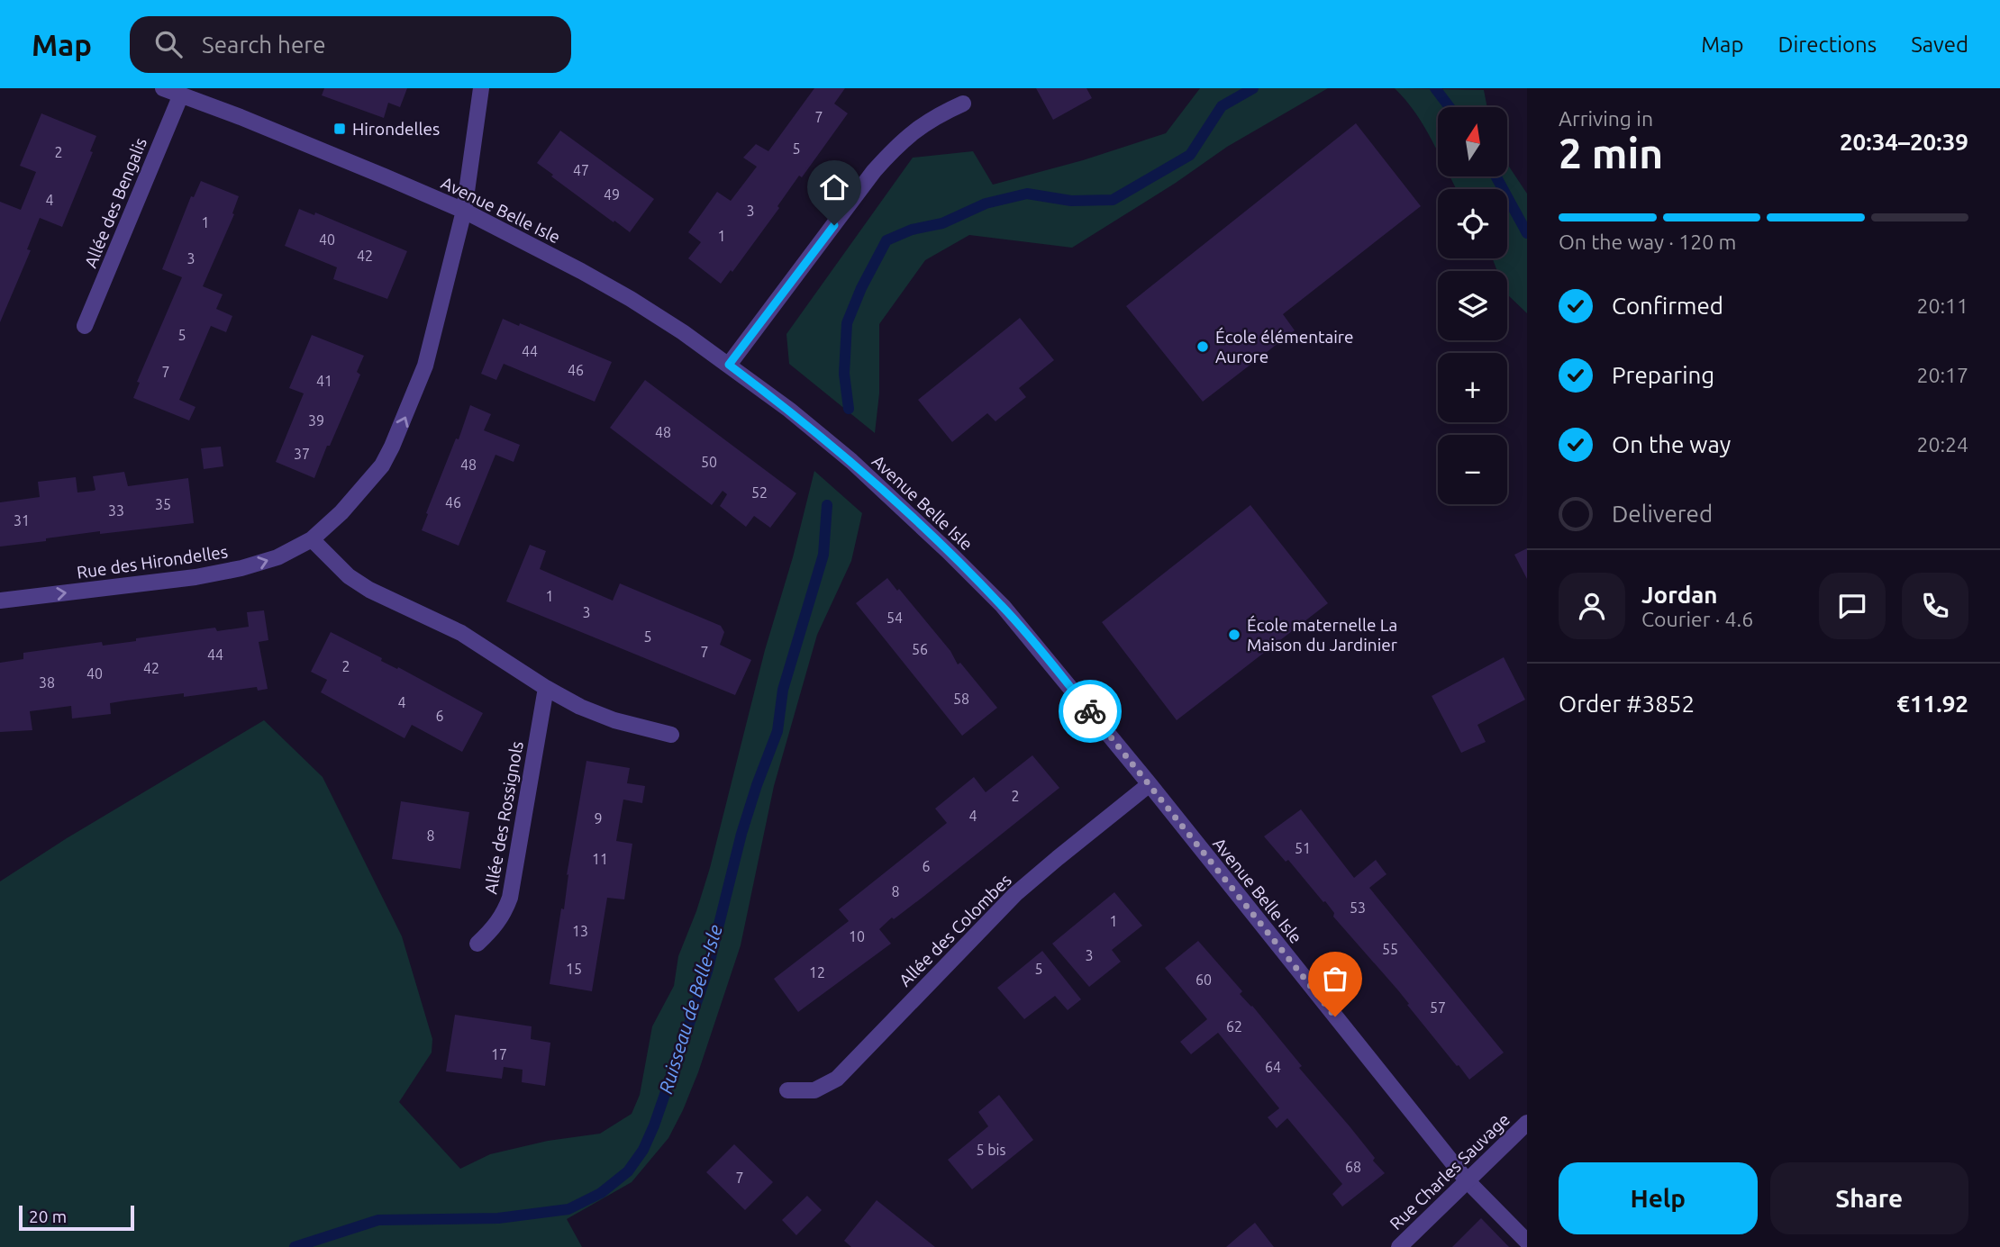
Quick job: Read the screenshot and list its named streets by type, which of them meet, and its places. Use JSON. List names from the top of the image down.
{
  "streets": {
    "street": [
      "Allée des Bengalis",
      "Avenue Belle Isle",
      "Rue des Hirondelles",
      "Allée des Rossignols",
      "Allée des Colombes",
      "Rue Charles Sauvage"
    ]
  },
  "crossings": [
    ["Allée des Bengalis", "Avenue Belle Isle"],
    ["Avenue Belle Isle", "Rue des Hirondelles"],
    ["Avenue Belle Isle", "Allée des Colombes"],
    ["Avenue Belle Isle", "Rue Charles Sauvage"]
  ],
  "one_way": ["Rue des Hirondelles"],
  "water": ["Ruisseau de Belle-Isle"],
  "places": {
    "transit": ["Hirondelles"],
    "other": ["École élémentaire Aurore", "École maternelle La Maison du Jardinier"]
  },
  "house_numbers": [
    "7",
    "5",
    "2",
    "47",
    "49",
    "4",
    "3",
    "1",
    "1",
    "40",
    "42",
    "3",
    "5",
    "44",
    "46",
    "7",
    "41",
    "39",
    "48",
    "37",
    "50",
    "48",
    "52",
    "46",
    "35",
    "33",
    "31",
    "1",
    "3",
    "54",
    "5",
    "56",
    "7",
    "44",
    "2",
    "42",
    "40",
    "38",
    "58",
    "4",
    "6",
    "2",
    "4",
    "9",
    "8",
    "51",
    "11",
    "6",
    "8",
    "53",
    "1",
    "13",
    "10",
    "55",
    "3",
    "15",
    "5",
    "12",
    "60",
    "57",
    "62",
    "17",
    "64",
    "5 bis",
    "68",
    "7"
  ],
  "scale_bar": "20 m",
  "north": "top",
  "page": {
    "header": "Map",
    "search": "Search here",
    "nav": ["Map", "Directions", "Saved"],
    "heading": ["2 min", "Arriving in", "20:34–20:39"],
    "panel": [
      "Jordan",
      "Courier · 4.6",
      "Order #3852",
      "€11.92"
    ],
    "map_buttons": ["+", "−"],
    "bar": "On the way · 120 m",
    "list": [
      ["Confirmed", "20:11"],
      ["Preparing", "20:17"],
      ["On the way", "20:24"],
      "Delivered"
    ],
    "buttons": ["Help", "Share"],
    "scale": "20 m"
  }
}
